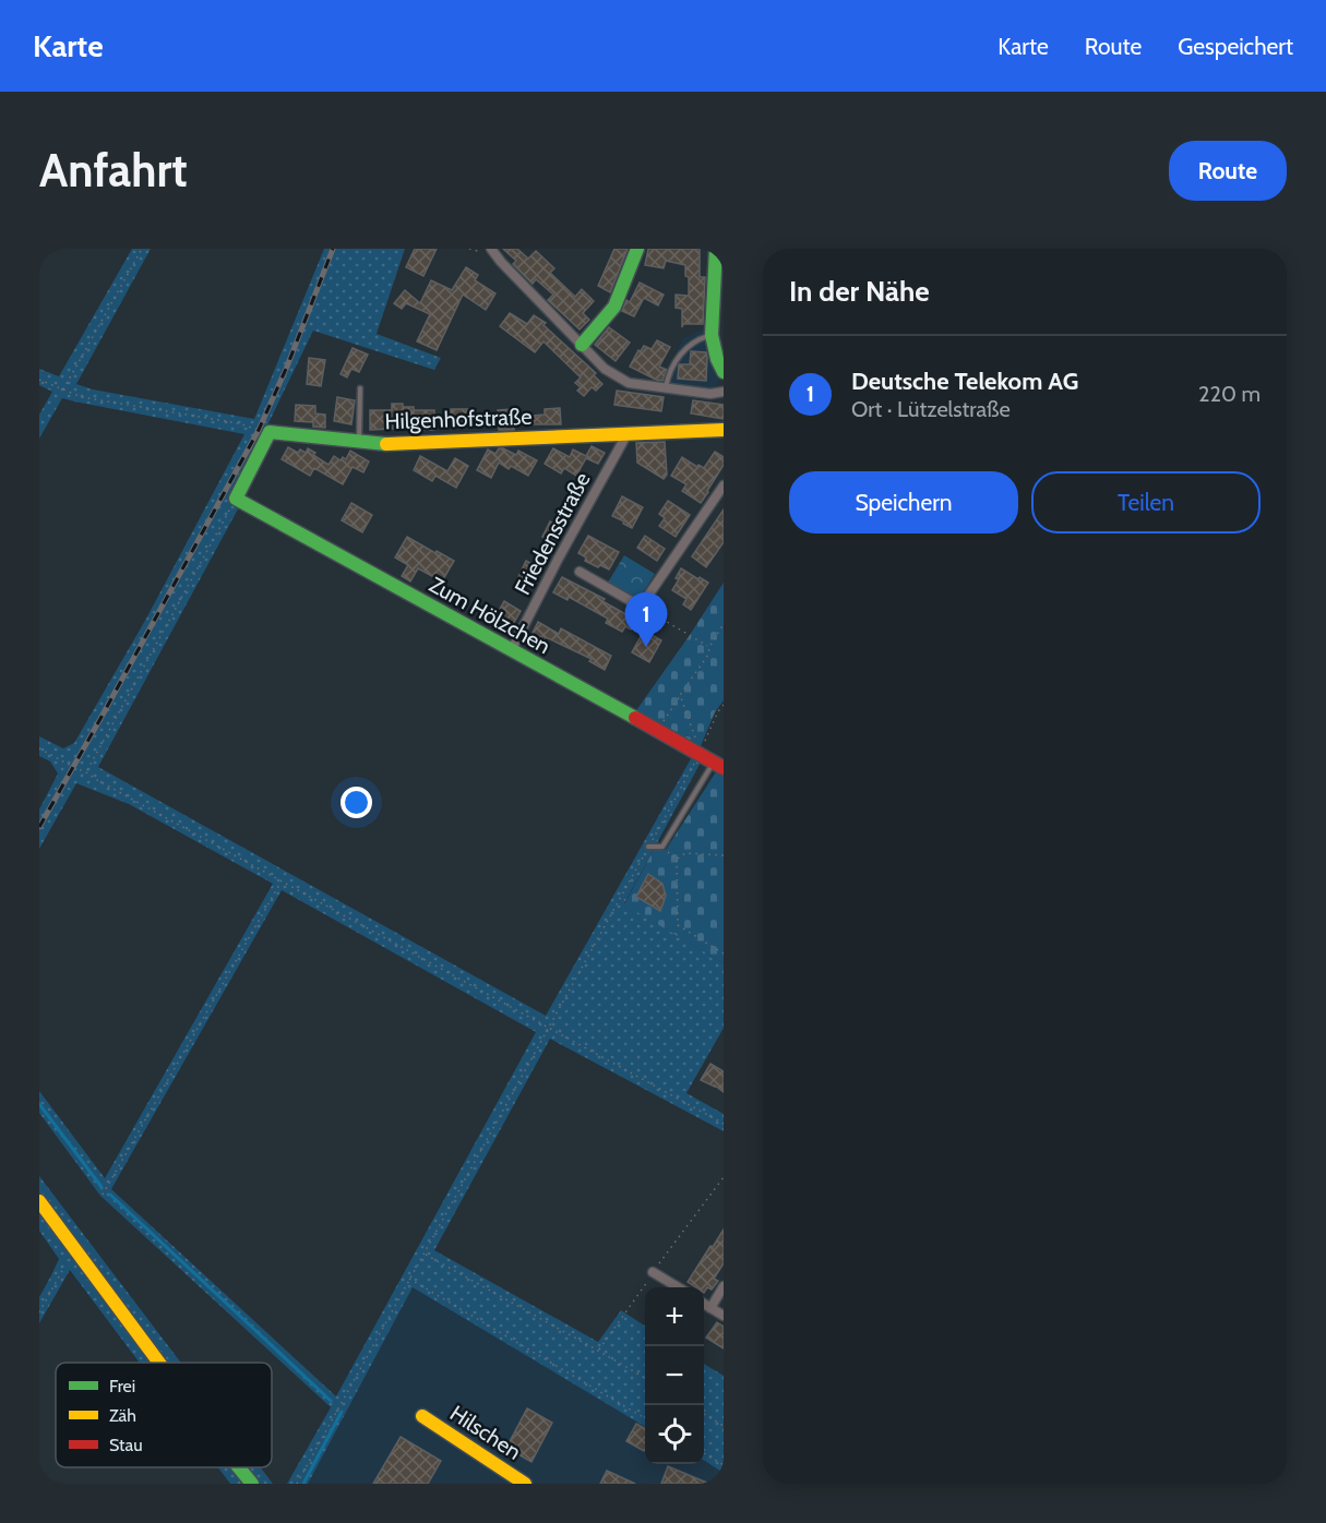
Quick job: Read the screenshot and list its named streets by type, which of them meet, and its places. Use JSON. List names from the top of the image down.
{
  "streets": {
    "street": [
      "Hilgenhofstraße",
      "Friedensstraße",
      "Zum Hölzchen",
      "Hilschen"
    ]
  },
  "crossings": [
    ["Hilgenhofstraße", "Friedensstraße"],
    ["Friedensstraße", "Zum Hölzchen"]
  ],
  "legend": ["Frei", "Zäh", "Stau"],
  "page": {
    "header": "Karte",
    "nav": ["Karte", "Route", "Gespeichert"],
    "buttons": [
      "Route",
      ["Speichern", "Teilen"]
    ],
    "title": "Anfahrt",
    "heading": "In der Nähe",
    "list": [
      {
        "mark": "1",
        "name": "Deutsche Telekom AG",
        "note": "Ort · Lützelstraße",
        "value": "220 m"
      }
    ],
    "pins": "1",
    "map_buttons": ["+", "−"]
  }
}
